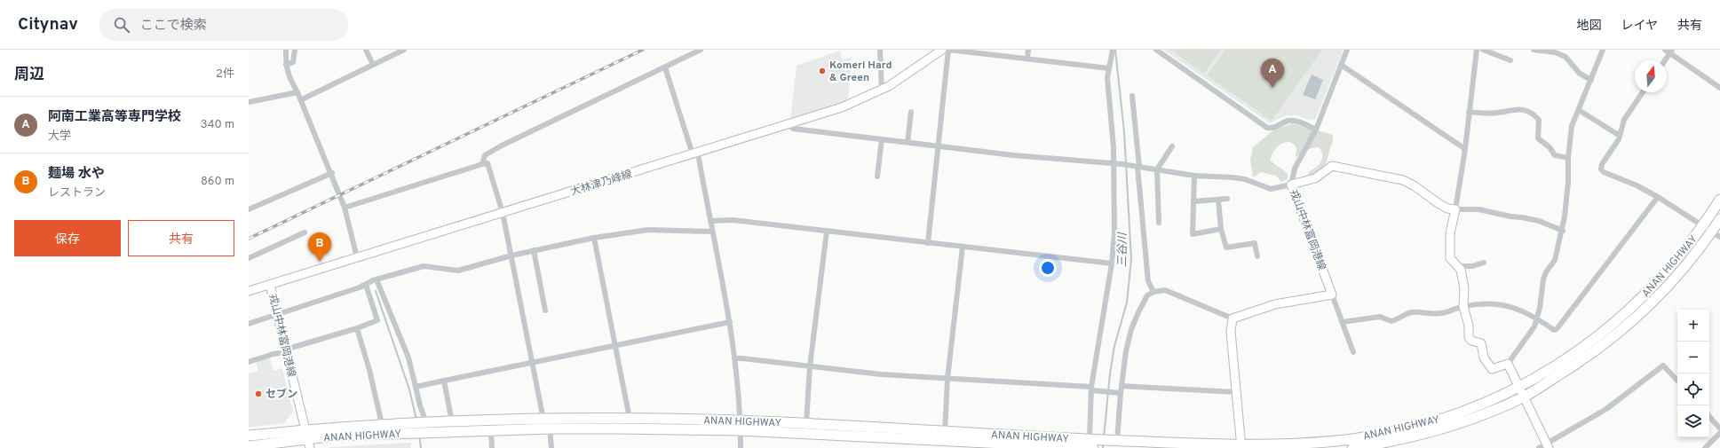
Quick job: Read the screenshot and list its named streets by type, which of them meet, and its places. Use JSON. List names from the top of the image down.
{
  "streets": {
    "highway": ["ANAN HIGHWAY"],
    "main road": ["大林津乃峰線", "戎山中林富岡港線"]
  },
  "crossings": [
    ["大林津乃峰線", "戎山中林富岡港線"],
    ["戎山中林富岡港線", "ANAN HIGHWAY"]
  ],
  "water": ["三谷川"],
  "places": ["Komeri Hard & Green", "セブン"],
  "north": "top",
  "page": {
    "header": "Citynav",
    "search": "ここで検索",
    "nav": ["地図", "レイヤ", "共有"],
    "heading": ["周辺", "2件"],
    "pins": ["A", "B"],
    "list": [
      {
        "mark": "A",
        "name": "阿南工業高等専門学校",
        "note": "大学",
        "value": "340 m"
      },
      {
        "mark": "B",
        "name": "麺場 水や",
        "note": "レストラン",
        "value": "860 m"
      }
    ],
    "buttons": ["保存", "共有"],
    "map_buttons": ["+", "−"]
  }
}
